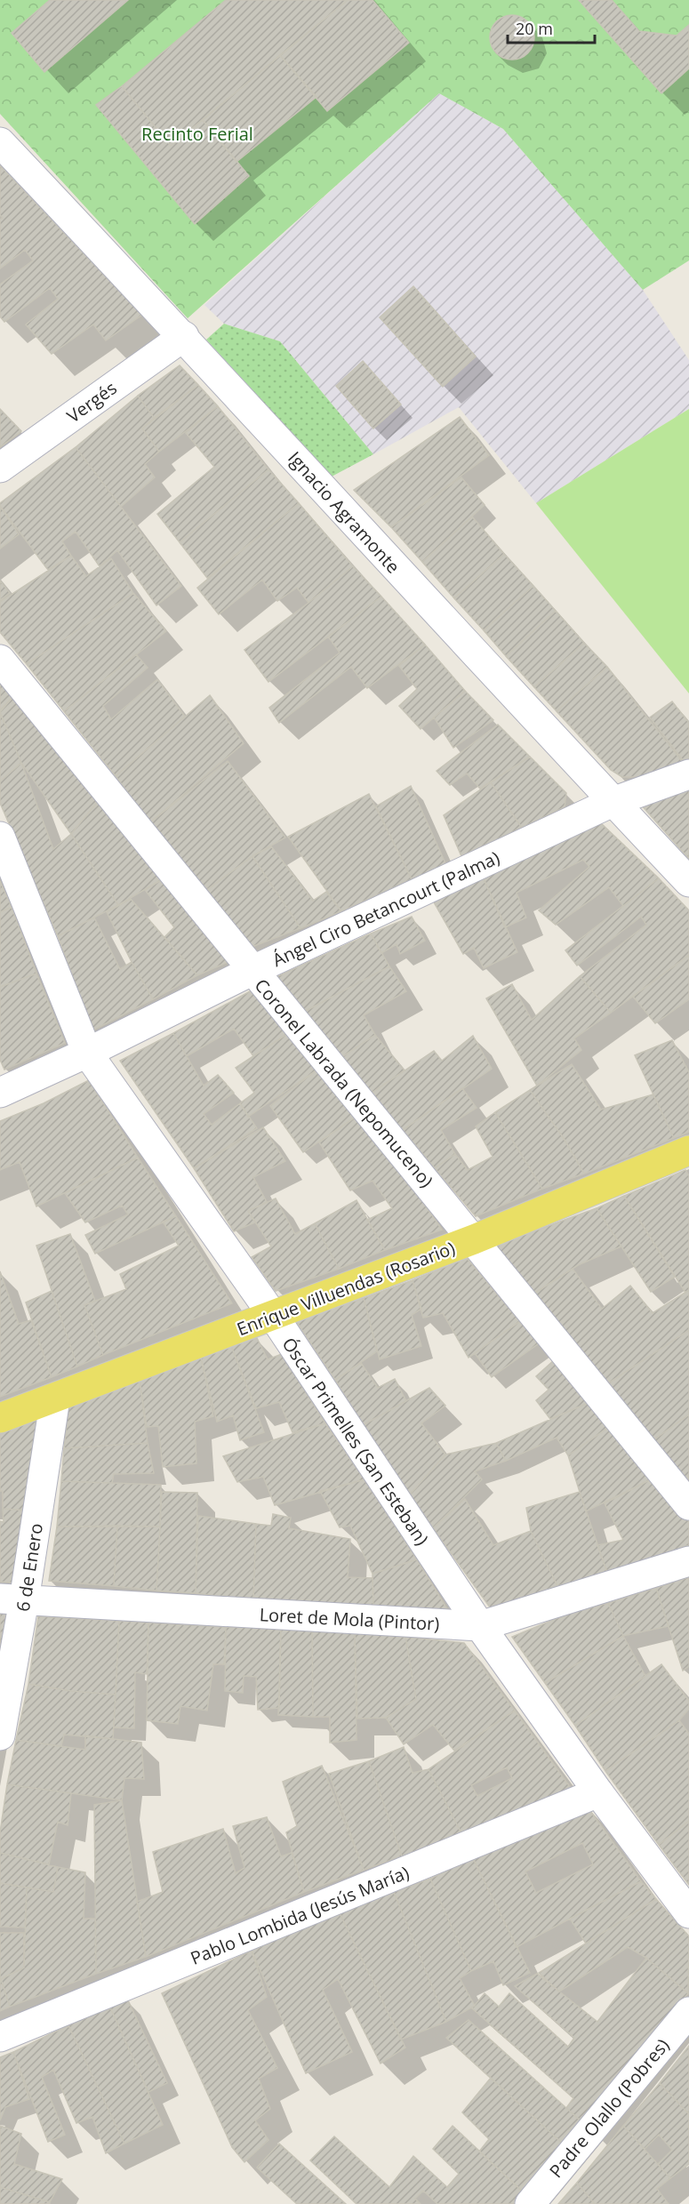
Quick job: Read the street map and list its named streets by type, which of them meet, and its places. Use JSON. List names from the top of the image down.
{
  "streets": {
    "main road": ["Enrique Villuendas (Rosario)"],
    "street": [
      "Vergés",
      "Ignacio Agramonte",
      "Ángel Ciro Betancourt (Palma)",
      "Coronel Labrada (Nepomuceno)",
      "Óscar Primelles (San Esteban)",
      "6 de Enero",
      "Loret de Mola (Pintor)",
      "Pablo Lombida (Jesús María)",
      "Padre Olallo (Pobres)"
    ]
  },
  "crossings": [
    ["Vergés", "Ignacio Agramonte"],
    ["Ignacio Agramonte", "Ángel Ciro Betancourt (Palma)"],
    ["Ángel Ciro Betancourt (Palma)", "Coronel Labrada (Nepomuceno)"],
    ["Ángel Ciro Betancourt (Palma)", "Óscar Primelles (San Esteban)"],
    ["Coronel Labrada (Nepomuceno)", "Enrique Villuendas (Rosario)"],
    ["Enrique Villuendas (Rosario)", "Óscar Primelles (San Esteban)"],
    ["Enrique Villuendas (Rosario)", "6 de Enero"],
    ["Óscar Primelles (San Esteban)", "Loret de Mola (Pintor)"],
    ["Óscar Primelles (San Esteban)", "Pablo Lombida (Jesús María)"],
    ["6 de Enero", "Loret de Mola (Pintor)"]
  ],
  "parks": ["Recinto Ferial"],
  "scale_bar": "20 m"
}
